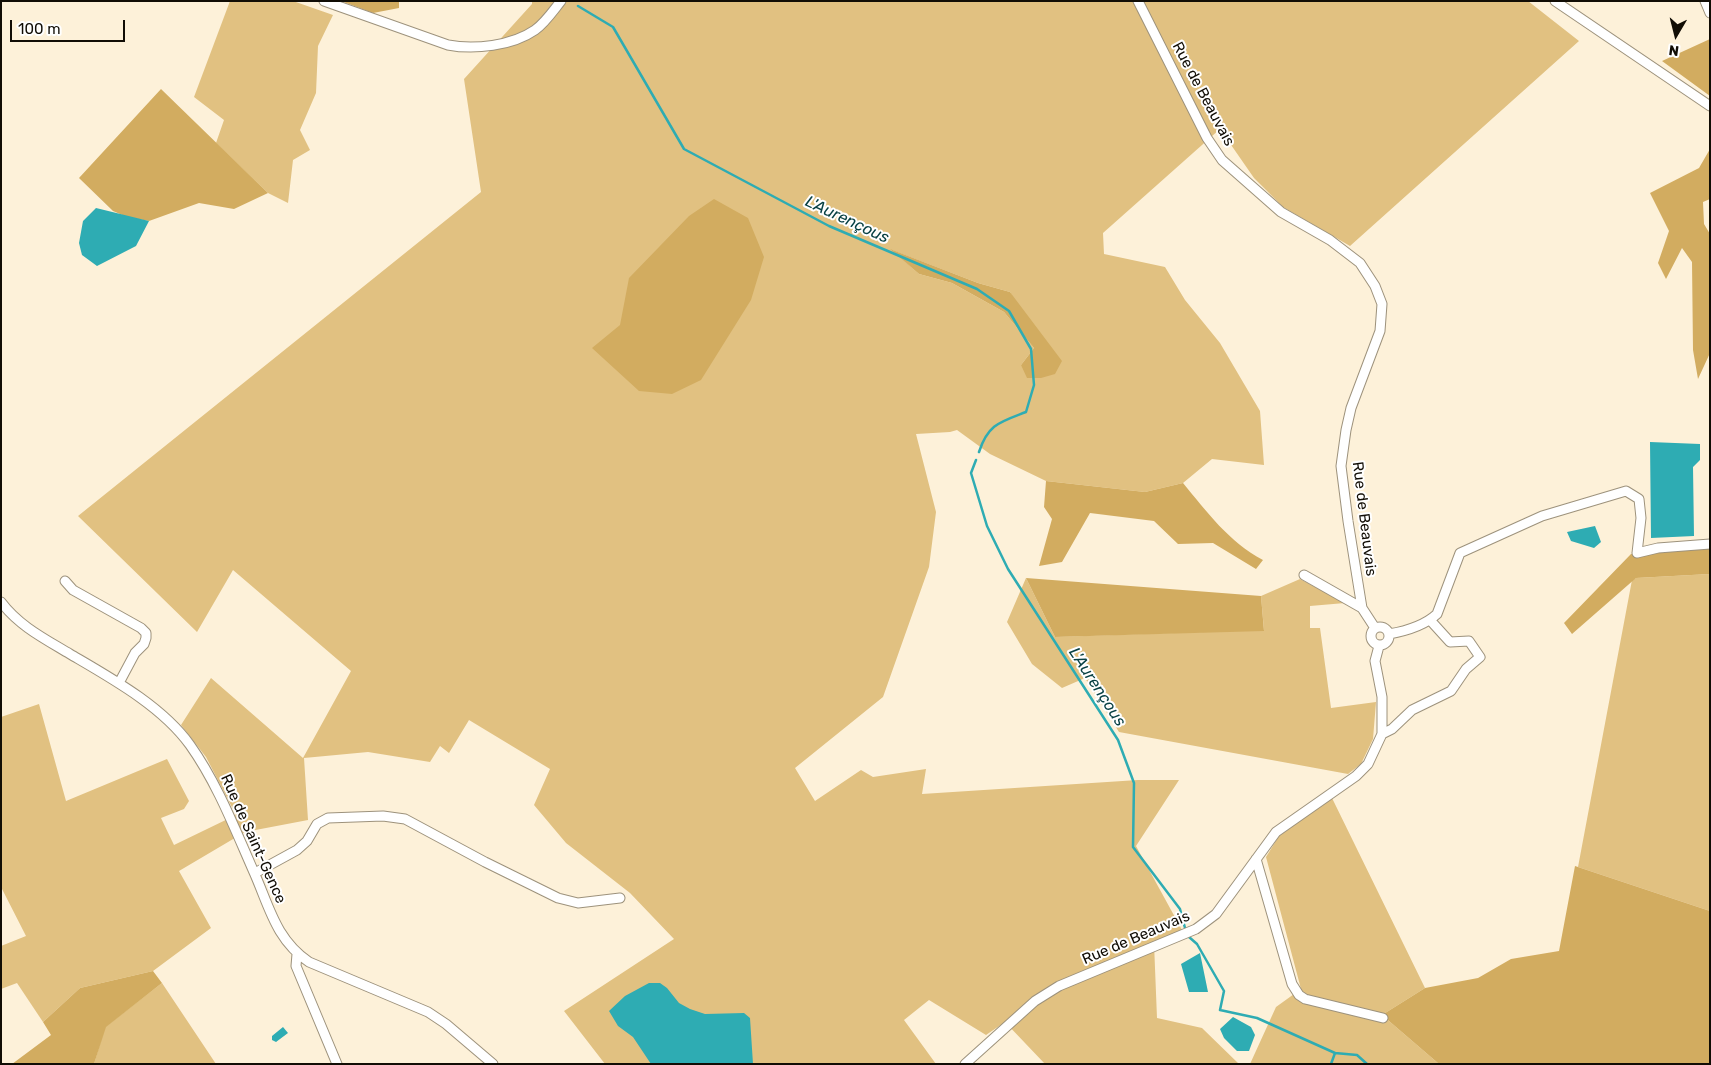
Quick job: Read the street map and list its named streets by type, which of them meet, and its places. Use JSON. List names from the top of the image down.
{
  "streets": {
    "street": ["Rue de Beauvais", "Rue de Saint-Gence"]
  },
  "water": ["L'Aurençous"],
  "scale_bar": "100 m",
  "north": "bottom"
}
